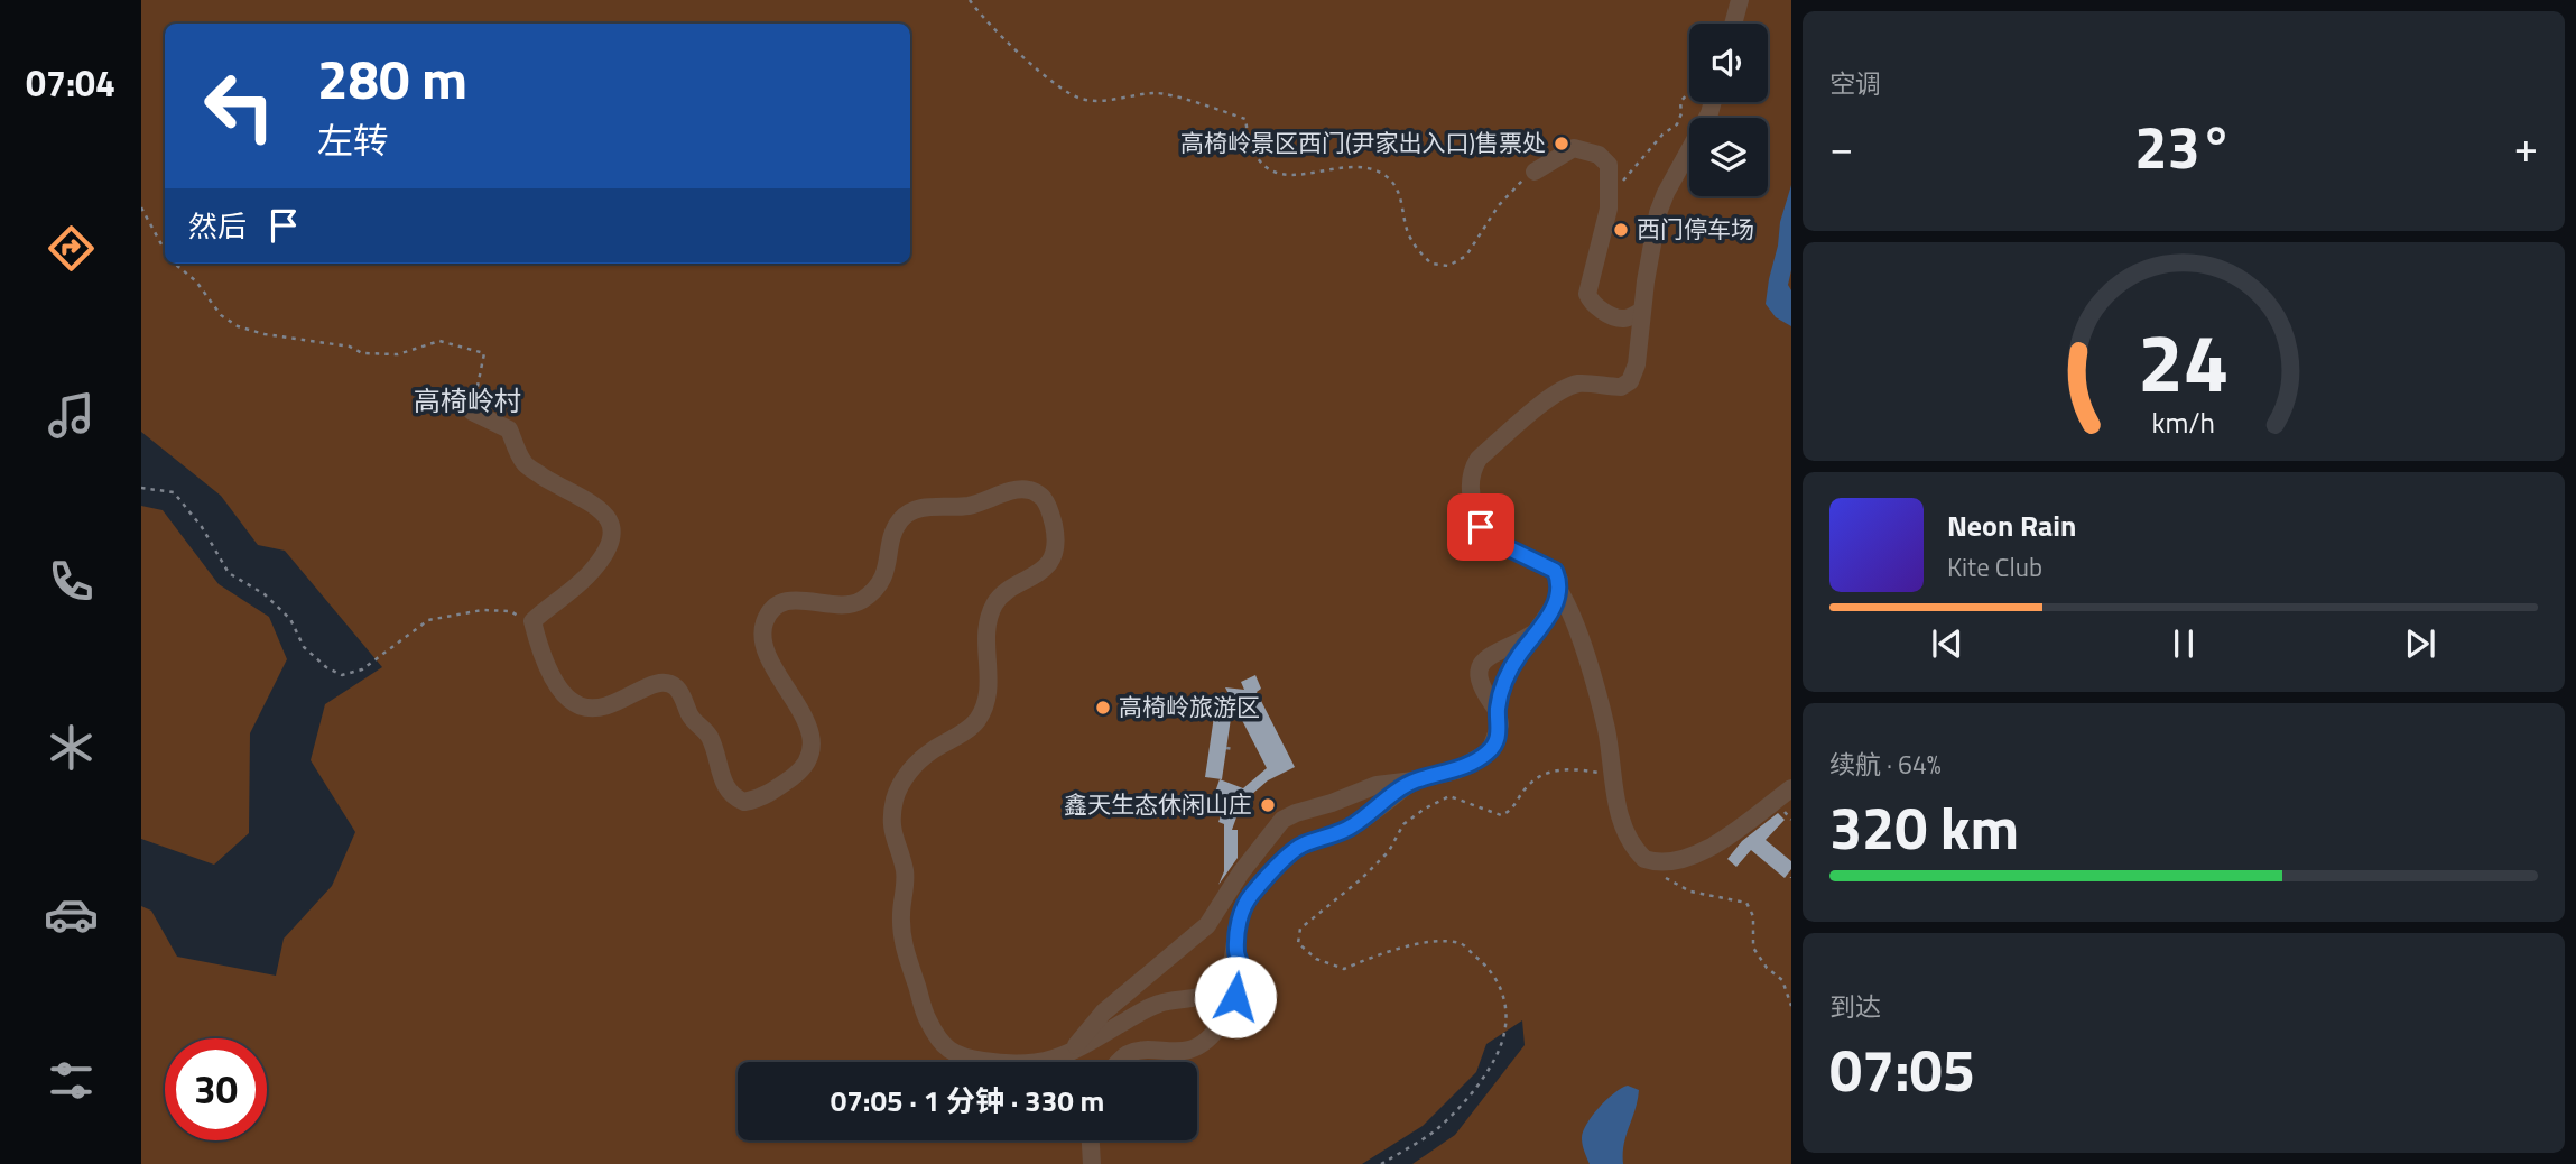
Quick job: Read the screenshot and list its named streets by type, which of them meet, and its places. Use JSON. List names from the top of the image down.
{
  "districts": ["高椅岭村"],
  "places": [
    "高椅岭景区西门(尹家出入口)售票处",
    "西门停车场",
    "高椅岭旅游区",
    "鑫天生态休闲山庄"
  ],
  "page": {
    "tabs": "07:04",
    "tile": [
      "空调",
      ["续航 · 64%", "320 km"],
      ["到达", "07:05"]
    ],
    "turn": ["280 m", "左转"],
    "heat": ["−", "23°", "+"],
    "then": "然后",
    "song": ["Neon Rain", "Kite Club"],
    "limit": "30",
    "trip": "07:05 · 1 分钟 · 330 m",
    "gauge": ["24", "km/h"]
  }
}
